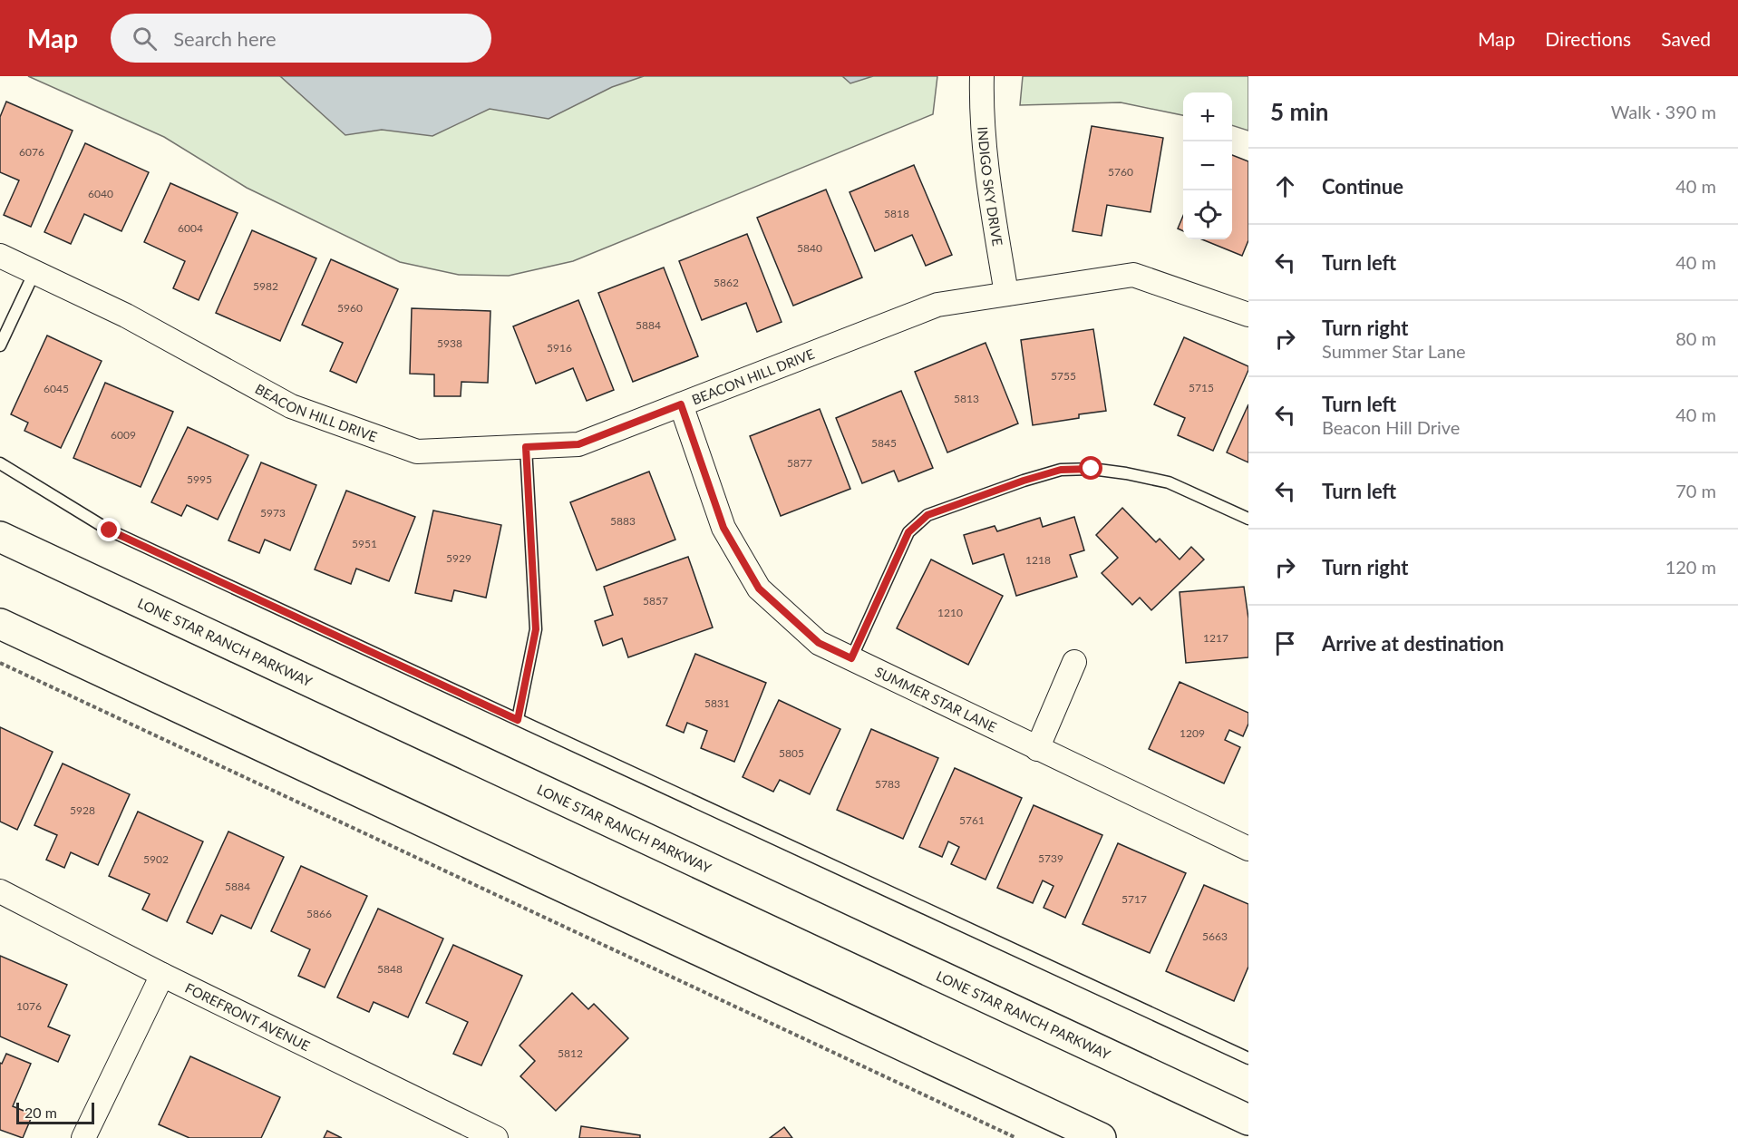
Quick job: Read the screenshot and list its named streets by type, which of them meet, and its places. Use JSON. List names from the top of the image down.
{
  "streets": {
    "main road": ["LONE STAR RANCH PARKWAY"],
    "street": [
      "INDIGO SKY DRIVE",
      "BEACON HILL DRIVE",
      "SUMMER STAR LANE",
      "FOREFRONT AVENUE"
    ]
  },
  "crossings": [
    ["INDIGO SKY DRIVE", "BEACON HILL DRIVE"],
    ["BEACON HILL DRIVE", "SUMMER STAR LANE"]
  ],
  "house_numbers": [
    "6076",
    "5760",
    "6040",
    "5818",
    "6004",
    "5840",
    "5862",
    "5982",
    "5960",
    "5884",
    "5938",
    "5916",
    "5755",
    "5715",
    "6045",
    "5813",
    "6009",
    "5845",
    "5877",
    "5995",
    "5973",
    "5883",
    "5951",
    "5929",
    "1218",
    "5857",
    "1210",
    "1217",
    "5831",
    "1209",
    "5805",
    "5783",
    "5928",
    "5761",
    "5739",
    "5902",
    "5884",
    "5717",
    "5866",
    "5663",
    "5848",
    "1076",
    "5812"
  ],
  "scale_bar": "20 m",
  "page": {
    "header": "Map",
    "search": "Search here",
    "nav": ["Map", "Directions", "Saved"],
    "heading": ["5 min", "Walk · 390 m"],
    "map_buttons": ["+", "−"],
    "list": [
      ["Continue", "40 m"],
      ["Turn left", "40 m"],
      ["Turn right", "Summer Star Lane", "80 m"],
      ["Turn left", "Beacon Hill Drive", "40 m"],
      ["Turn left", "70 m"],
      ["Turn right", "120 m"],
      "Arrive at destination"
    ],
    "scale": "20 m"
  }
}
